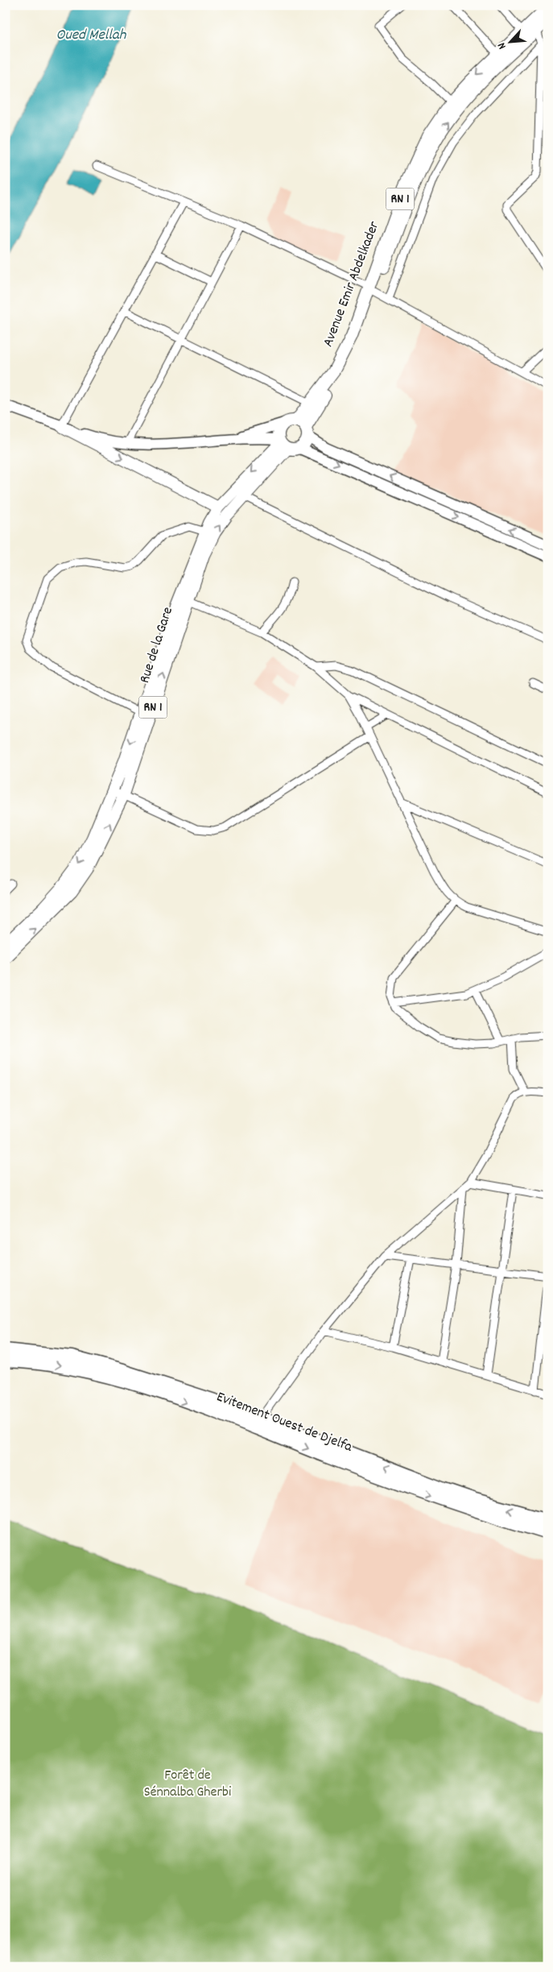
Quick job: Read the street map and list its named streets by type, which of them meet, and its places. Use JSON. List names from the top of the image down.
{
  "streets": {
    "highway": ["Evitement Ouest de Djelfa"],
    "main road": ["RN 1", "Avenue Emir Abdelkader", "Rue de la Gare"]
  },
  "crossings": [
    ["Avenue Emir Abdelkader", "Rue de la Gare"]
  ],
  "water": ["Oued Mellah"],
  "parks": ["Forêt de Sénnalba Gherbi"],
  "north": "bottom left"
}
